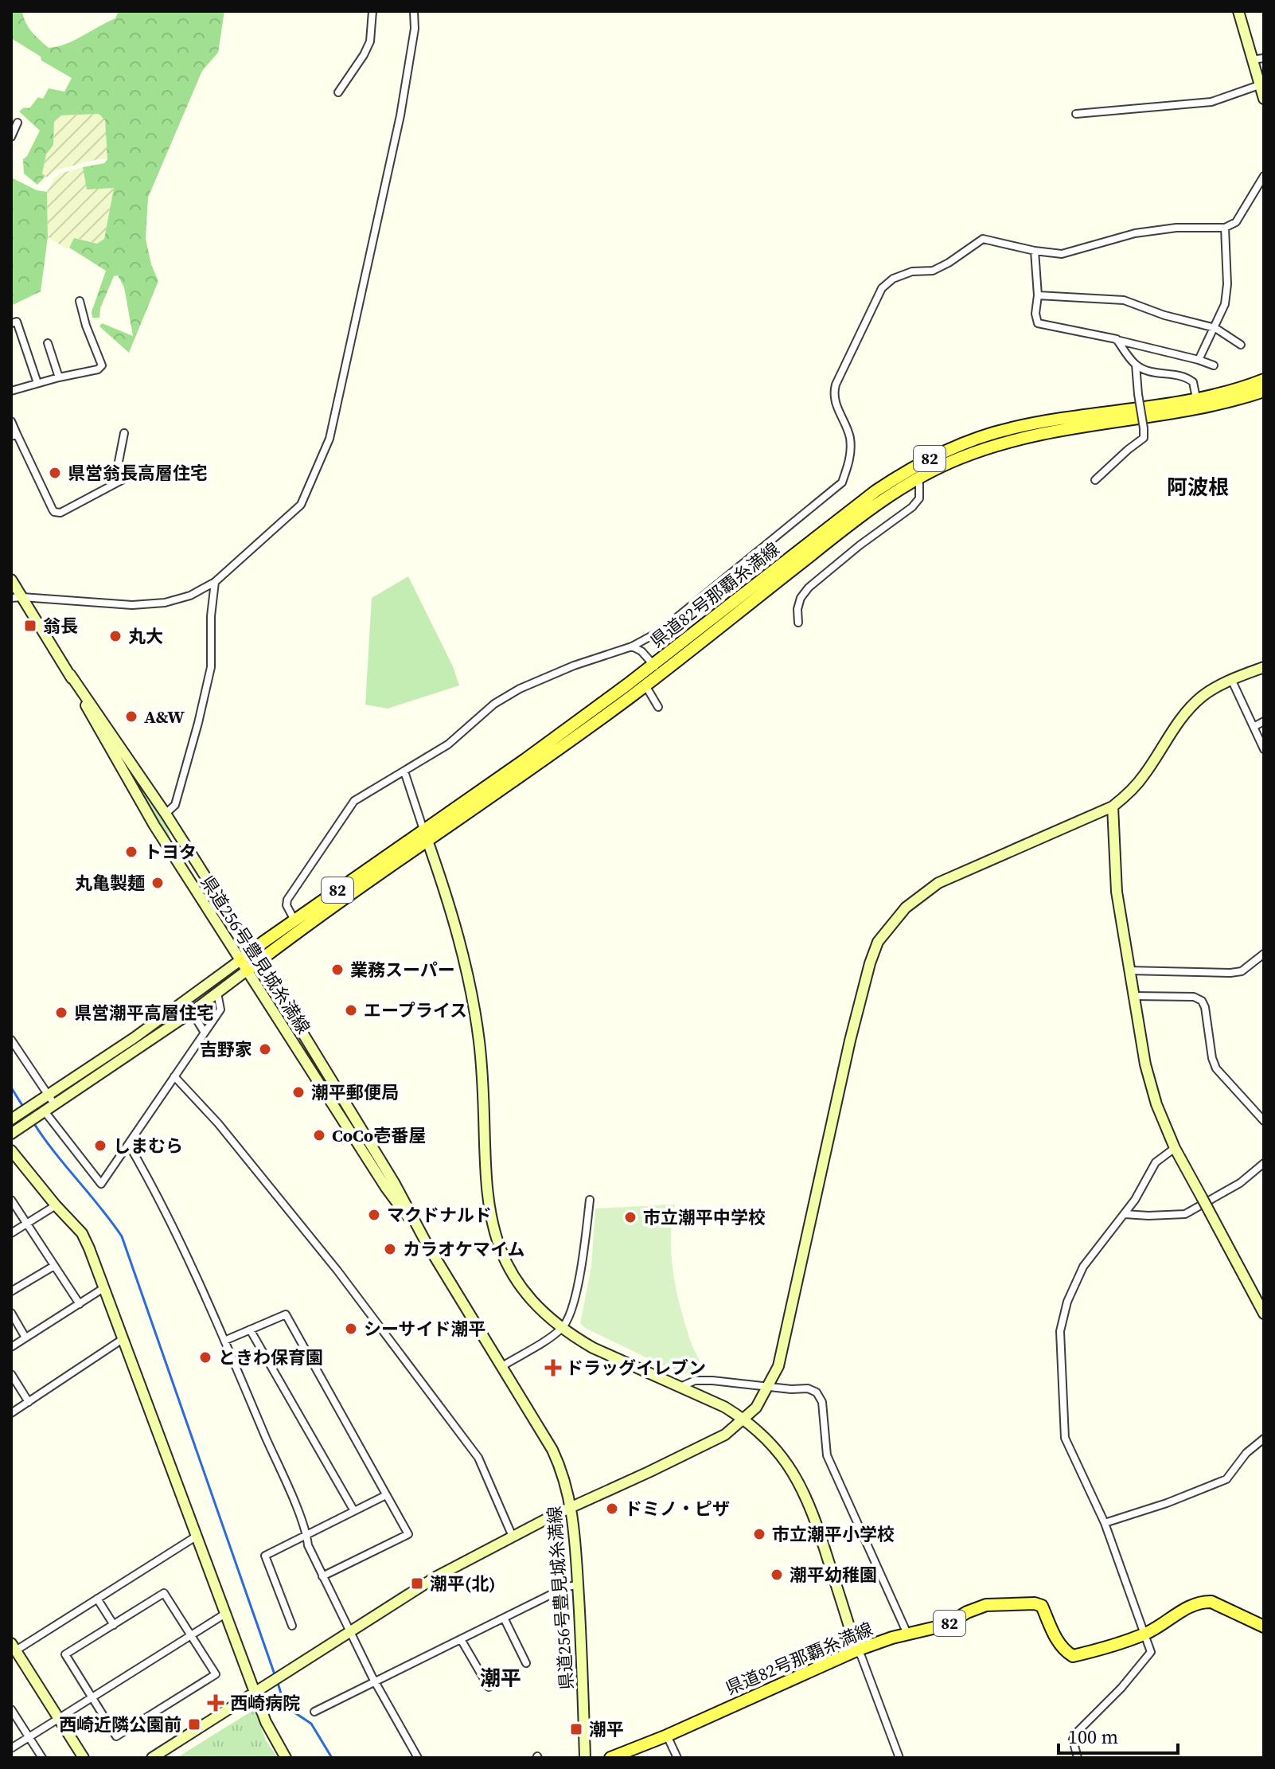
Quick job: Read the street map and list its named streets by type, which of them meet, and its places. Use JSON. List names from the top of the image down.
{
  "streets": {
    "main road": ["82", "県道82号那覇糸満線"],
    "street": ["県道256号豊見城糸満線"]
  },
  "crossings": [
    ["県道82号那覇糸満線", "県道256号豊見城糸満線"]
  ],
  "districts": ["阿波根", "潮平"],
  "places": {
    "other": [
      "県営翁長高層住宅",
      "丸大",
      "A&W",
      "トヨタ",
      "丸亀製麺",
      "業務スーパー",
      "エープライス",
      "県営潮平高層住宅",
      "吉野家",
      "潮平郵便局",
      "CoCo壱番屋",
      "しまむら",
      "マクドナルド",
      "市立潮平中学校",
      "カラオケマイム",
      "シーサイド潮平",
      "ときわ保育園",
      "ドミノ・ピザ",
      "市立潮平小学校",
      "潮平幼稚園"
    ],
    "transit": [
      "翁長",
      "潮平(北)",
      "西崎近隣公園前",
      "潮平"
    ],
    "health": ["ドラッグイレブン", "西崎病院"]
  },
  "scale_bar": "100 m"
}
